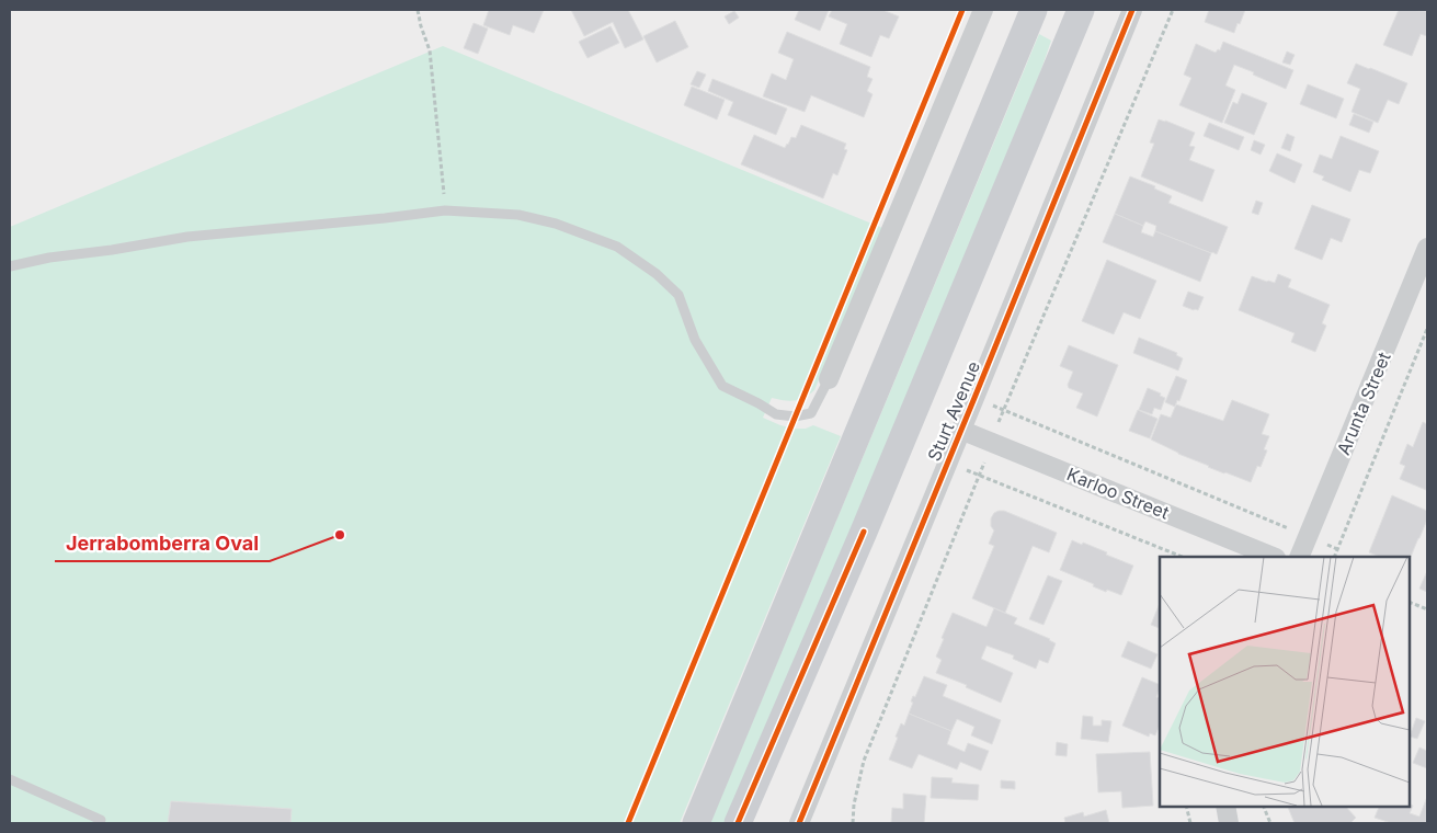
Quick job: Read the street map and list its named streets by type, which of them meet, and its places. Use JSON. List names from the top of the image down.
{
  "streets": {
    "main road": ["Sturt Avenue"],
    "street": ["Arunta Street", "Karloo Street"]
  },
  "crossings": [
    ["Sturt Avenue", "Karloo Street"]
  ],
  "places": ["Jerrabomberra Oval"]
}
